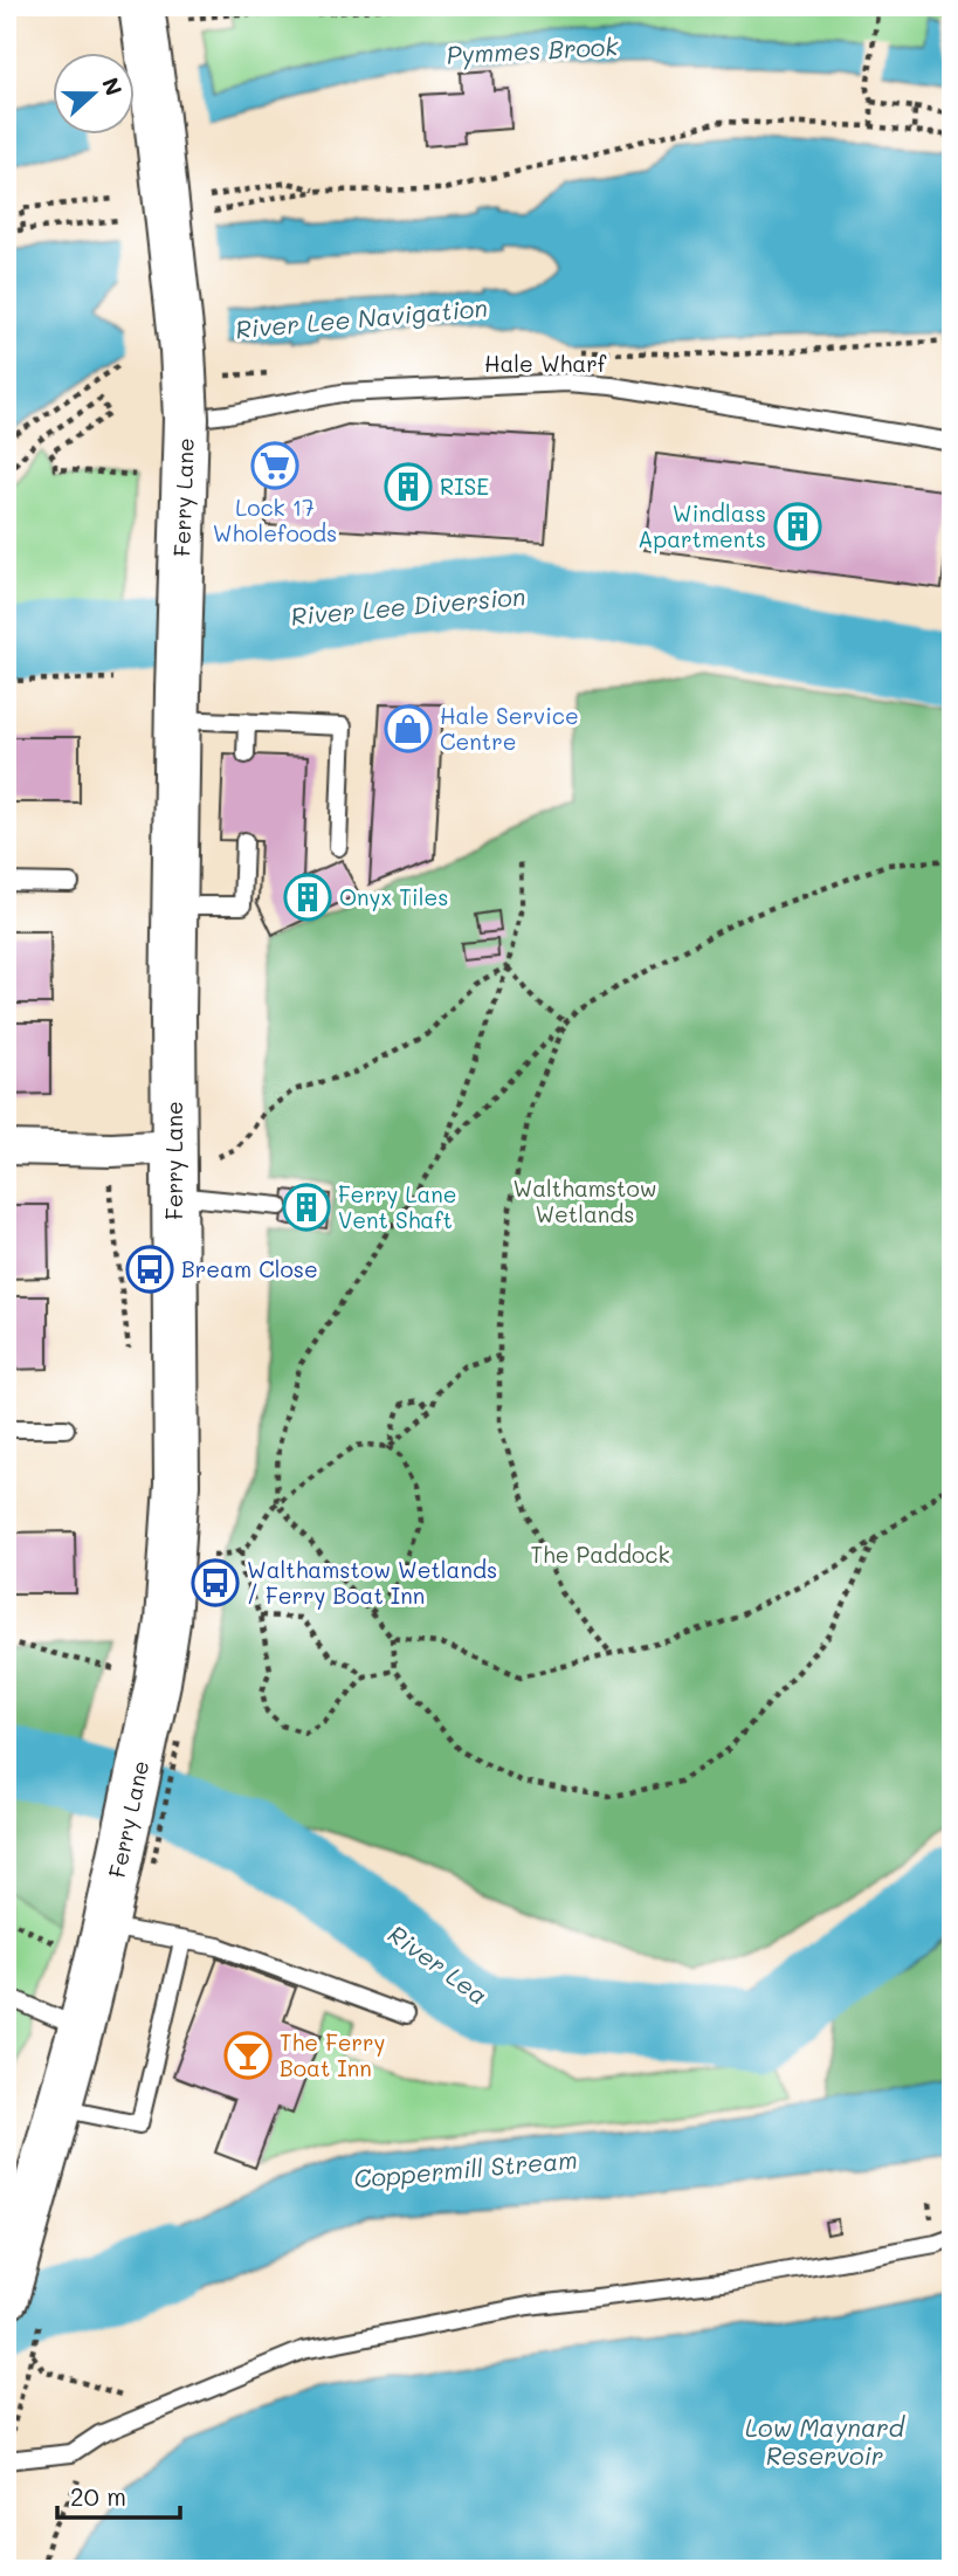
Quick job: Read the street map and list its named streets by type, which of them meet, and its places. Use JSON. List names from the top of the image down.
{
  "streets": {
    "main road": ["Ferry Lane"],
    "lane": ["Hale Wharf"]
  },
  "crossings": [
    ["Hale Wharf", "Ferry Lane"]
  ],
  "water": [
    "Pymmes Brook",
    "River Lee Navigation",
    "River Lee Diversion",
    "River Lea",
    "Coppermill Stream",
    "Low Maynard Reservoir"
  ],
  "parks": ["Walthamstow Wetlands", "The Paddock"],
  "places": {
    "supermarket": ["Lock 17 Wholefoods"],
    "building": [
      "RISE",
      "Windlass Apartments",
      "Onyx Tiles",
      "Ferry Lane Vent Shaft"
    ],
    "shop": ["Hale Service Centre"],
    "bus stop": ["Bream Close", "Walthamstow Wetlands / Ferry Boat Inn"],
    "bar": ["The Ferry Boat Inn"]
  },
  "scale_bar": "20 m",
  "north": "right"
}
